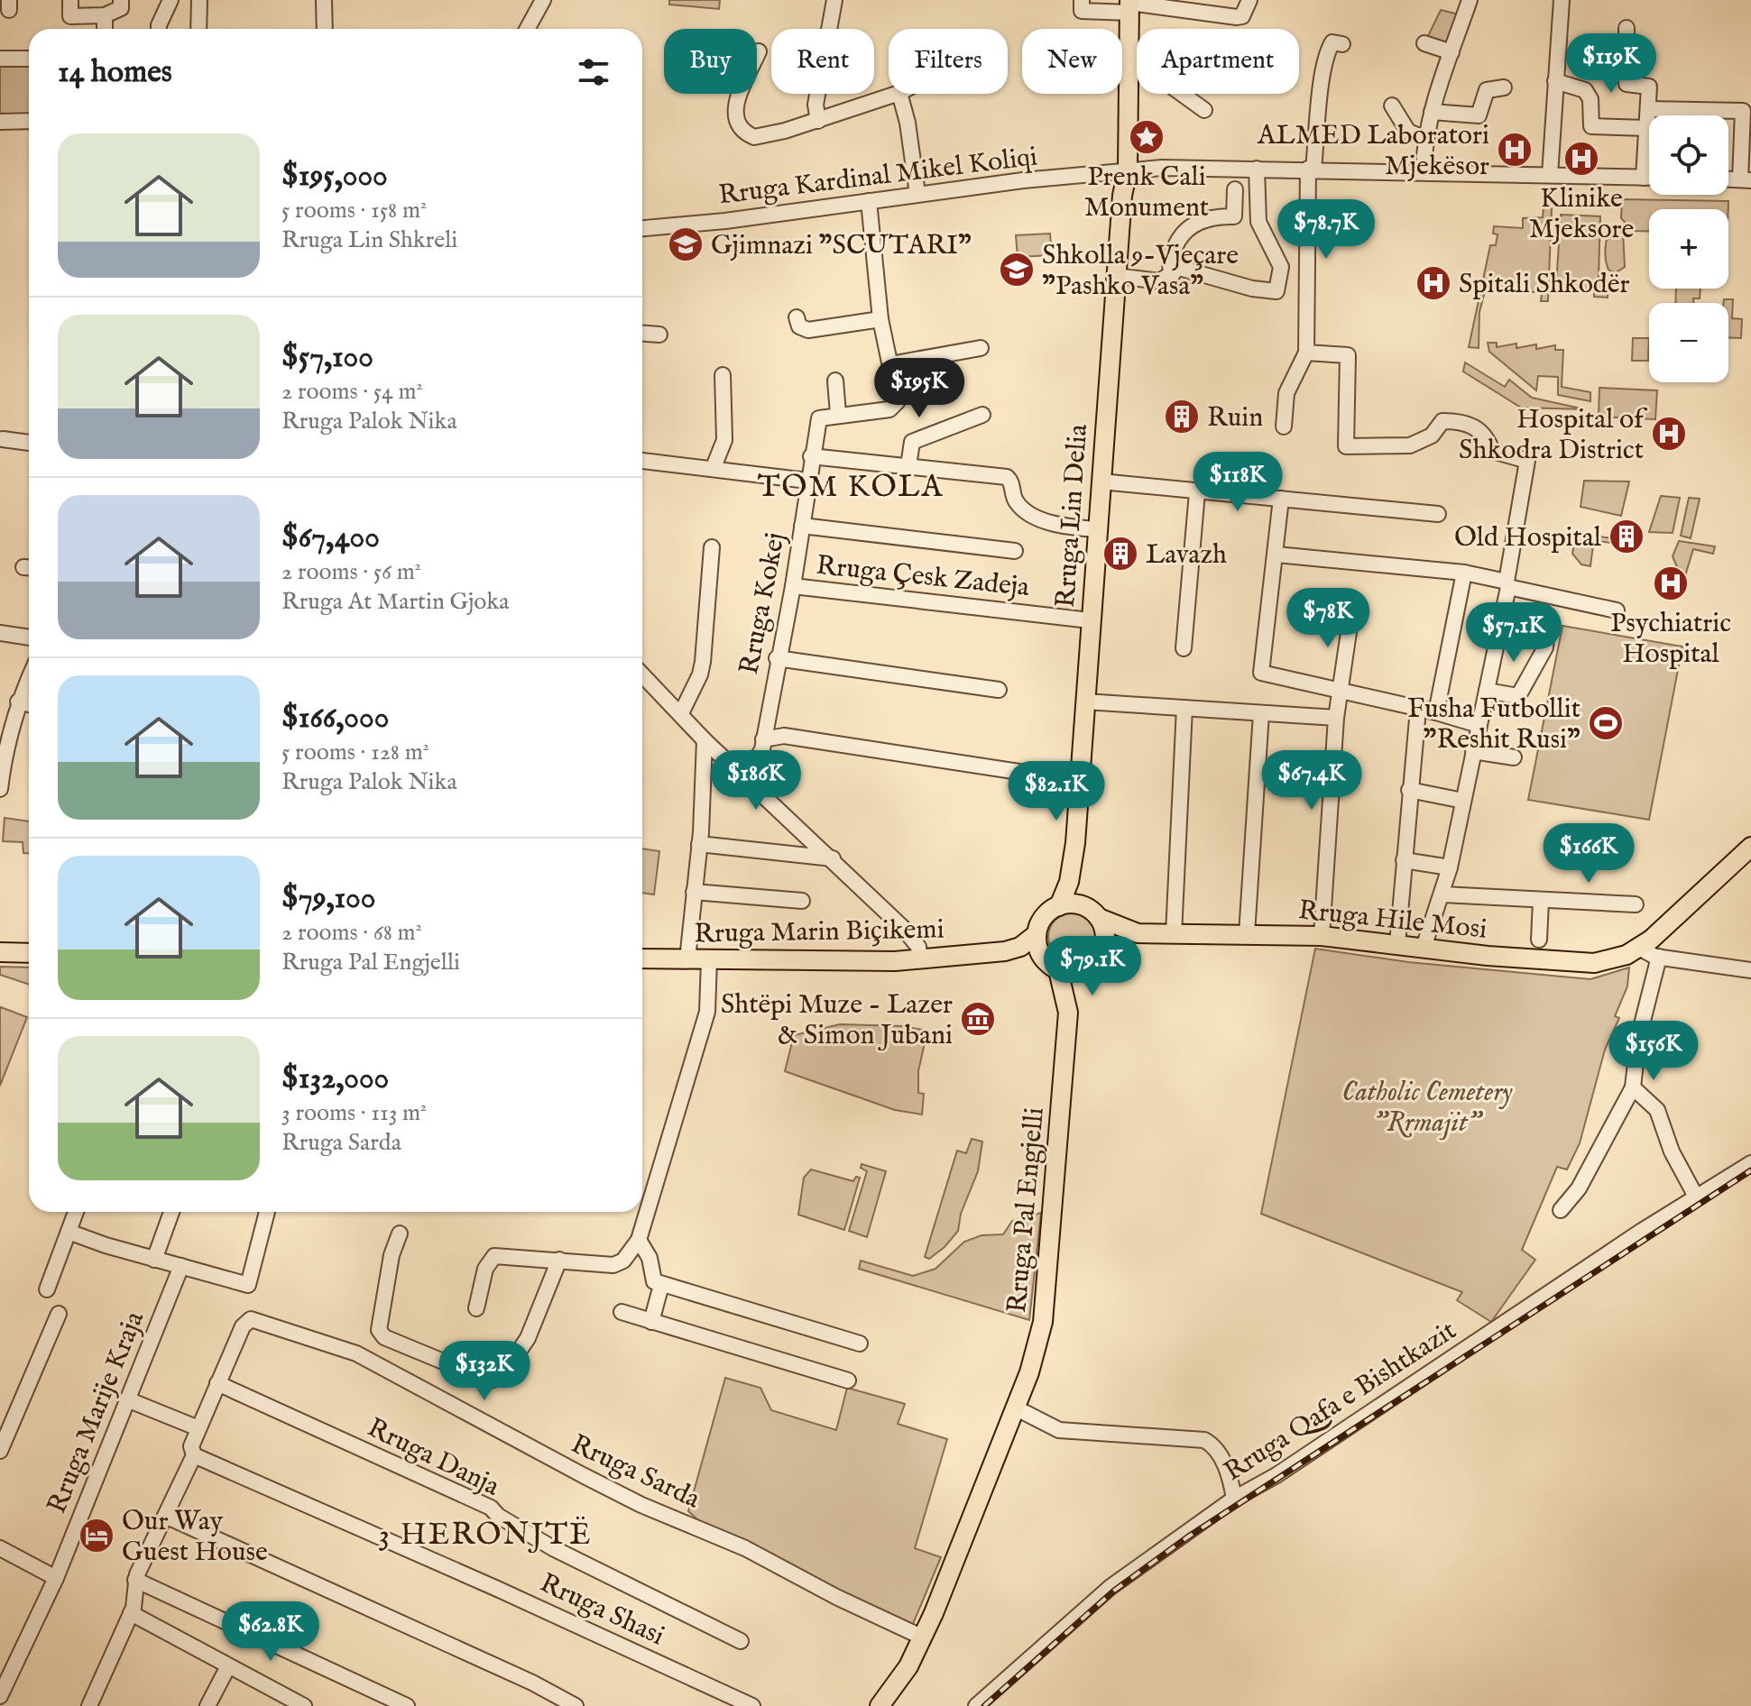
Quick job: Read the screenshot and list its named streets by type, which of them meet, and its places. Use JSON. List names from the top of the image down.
{
  "streets": {
    "main road": [
      "Rruga Lin Delia",
      "Rruga Hile Mosi",
      "Rruga Marin Biçikemi",
      "Rruga Pal Engjelli"
    ],
    "street": [
      "Rruga Kardinal Mikel Koliqi",
      "Rruga Çesk Zadeja",
      "Rruga Kokej",
      "Rruga Qafa e Bishtkazit",
      "Rruga Marije Kraja",
      "Rruga Danja",
      "Rruga Sarda",
      "Rruga Shasi"
    ]
  },
  "crossings": [
    ["Rruga Kardinal Mikel Koliqi", "Rruga Lin Delia"],
    ["Rruga Lin Delia", "Rruga Çesk Zadeja"],
    ["Rruga Lin Delia", "Rruga Hile Mosi"],
    ["Rruga Lin Delia", "Rruga Marin Biçikemi"],
    ["Rruga Lin Delia", "Rruga Pal Engjelli"],
    ["Rruga Çesk Zadeja", "Rruga Kokej"],
    ["Rruga Hile Mosi", "Rruga Marin Biçikemi"],
    ["Rruga Hile Mosi", "Rruga Pal Engjelli"],
    ["Rruga Marin Biçikemi", "Rruga Pal Engjelli"],
    ["Rruga Pal Engjelli", "Rruga Sarda"],
    ["Rruga Danja", "Rruga Sarda"]
  ],
  "districts": ["TOM KOLA", "3 HERONJTË"],
  "parks": ["Catholic Cemetery \"Rrmajit\""],
  "places": {
    "place": ["Prenk Cali Monument"],
    "hospital": [
      "ALMED Laboratori Mjekësor",
      "Klinike Mjeksore",
      "Spitali Shkodër",
      "Hospital of Shkodra District",
      "Psychiatric Hospital"
    ],
    "school or university": ["Gjimnazi \"SCUTARI\"", "Shkolla 9-Vjeçare \"Pashko Vasa\""],
    "building": ["Ruin", "Old Hospital", "Lavazh"],
    "sports": ["Fusha Futbollit \"Reshit Rusi\""],
    "museum": ["Shtëpi Muze - Lazer & Simon Jubani"],
    "hotel": ["Our Way Guest House"]
  },
  "page": {
    "chip": [
      "Buy",
      "Rent",
      "Filters",
      "New",
      "Apartment"
    ],
    "heading": "14 homes",
    "price": [
      "$119K",
      "$78.7K",
      "$195K",
      "$118K",
      "$78K",
      "$57.1K",
      "$186K",
      "$67.4K",
      "$82.1K",
      "$166K",
      "$79.1K",
      "$156K",
      "$132K",
      "$62.8K"
    ],
    "map_buttons": ["+", "−"],
    "list": [
      {
        "name": "$195,000",
        "note": "5 rooms · 158 m² · Rruga Lin Shkreli"
      },
      {
        "name": "$57,100",
        "note": "2 rooms · 54 m² · Rruga Palok Nika"
      },
      {
        "name": "$67,400",
        "note": "2 rooms · 56 m² · Rruga At Martin Gjoka"
      },
      {
        "name": "$166,000",
        "note": "5 rooms · 128 m² · Rruga Palok Nika"
      },
      {
        "name": "$79,100",
        "note": "2 rooms · 68 m² · Rruga Pal Engjelli"
      },
      {
        "name": "$132,000",
        "note": "3 rooms · 113 m² · Rruga Sarda"
      }
    ]
  }
}
